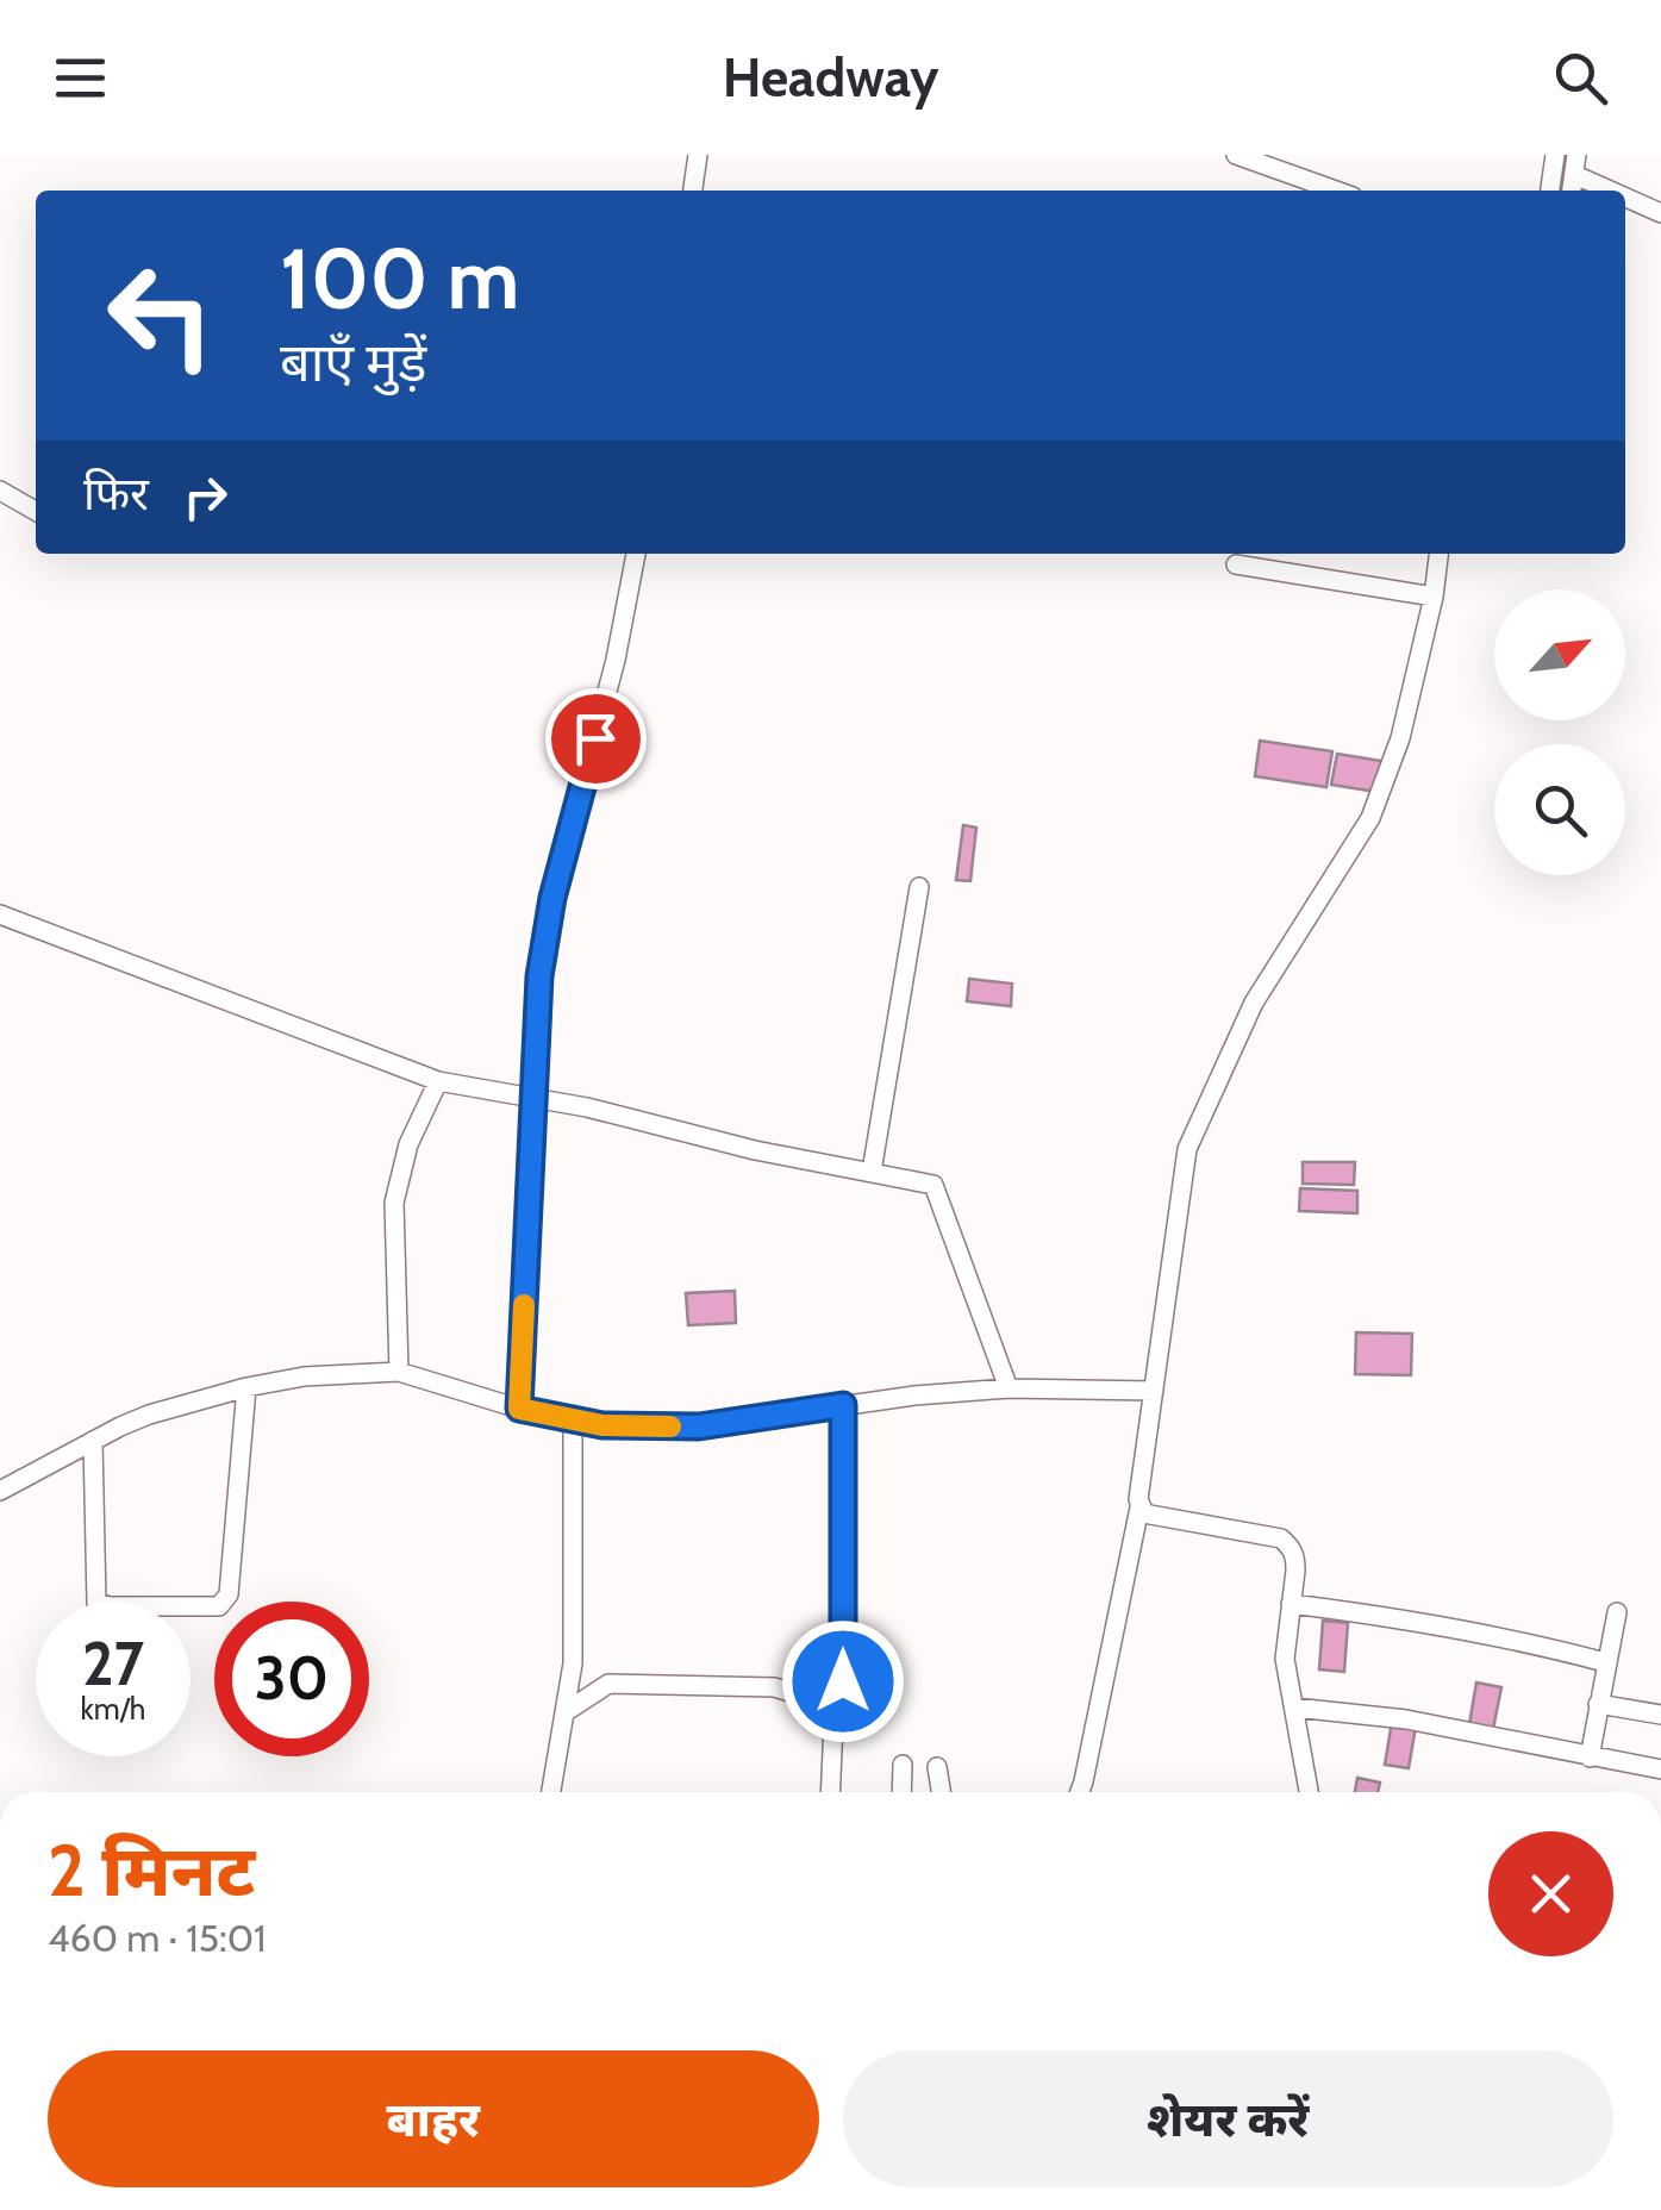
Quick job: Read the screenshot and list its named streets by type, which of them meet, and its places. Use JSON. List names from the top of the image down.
{
  "north": "top right",
  "page": {
    "header": "Headway",
    "turn": ["100 m", "बाएँ मुड़ें"],
    "then": "फिर",
    "speed": "27 km/h",
    "limit": "30",
    "heading": ["2 मिनट", "460 m · 15:01"],
    "buttons": ["बाहर", "शेयर करें"]
  }
}
